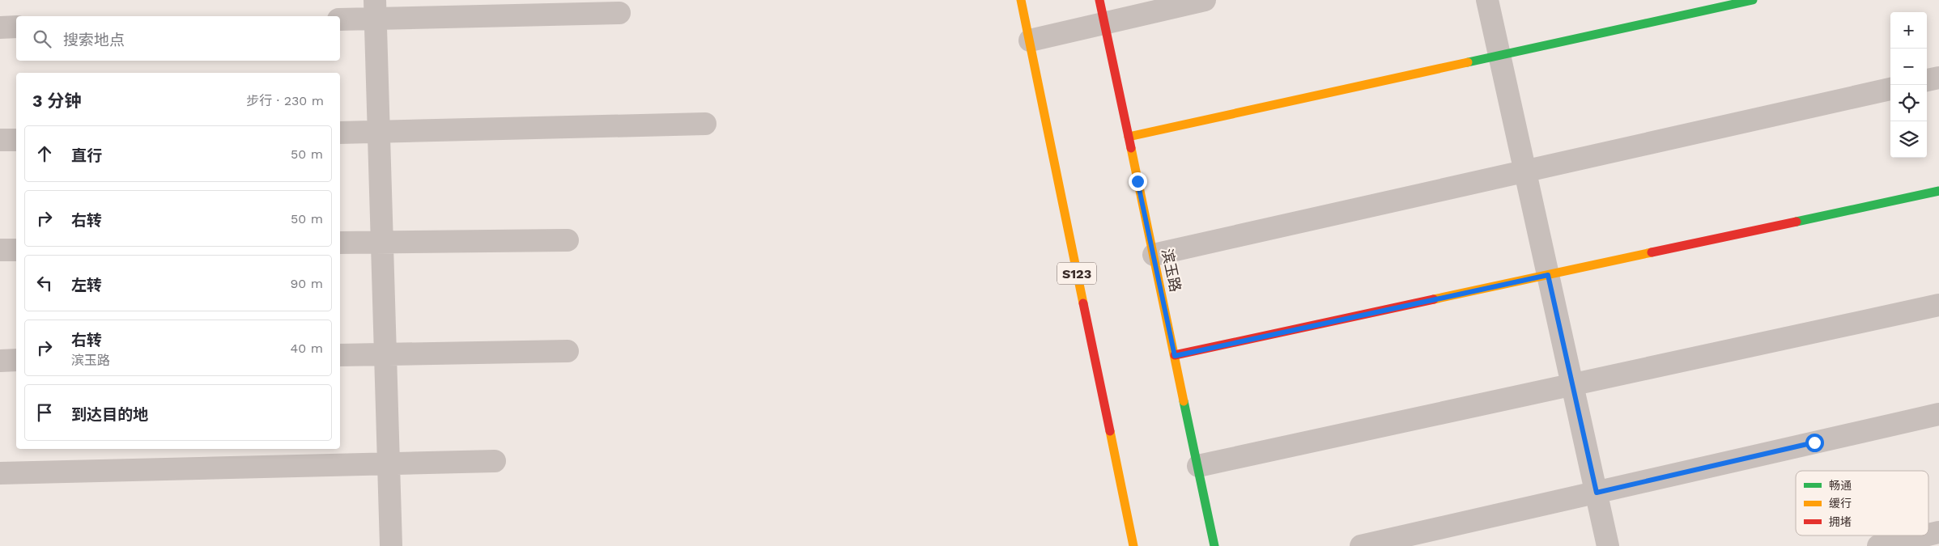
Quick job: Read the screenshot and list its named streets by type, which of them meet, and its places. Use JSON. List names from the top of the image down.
{
  "streets": {
    "street": ["滨玉路", "S123"]
  },
  "legend": ["畅通", "缓行", "拥堵"],
  "page": {
    "map_buttons": ["+", "−"],
    "search": "搜索地点",
    "heading": ["3 分钟", "步行 · 230 m"],
    "list": [
      ["直行", "50 m"],
      ["右转", "50 m"],
      ["左转", "90 m"],
      ["右转", "滨玉路", "40 m"],
      "到达目的地"
    ]
  }
}
